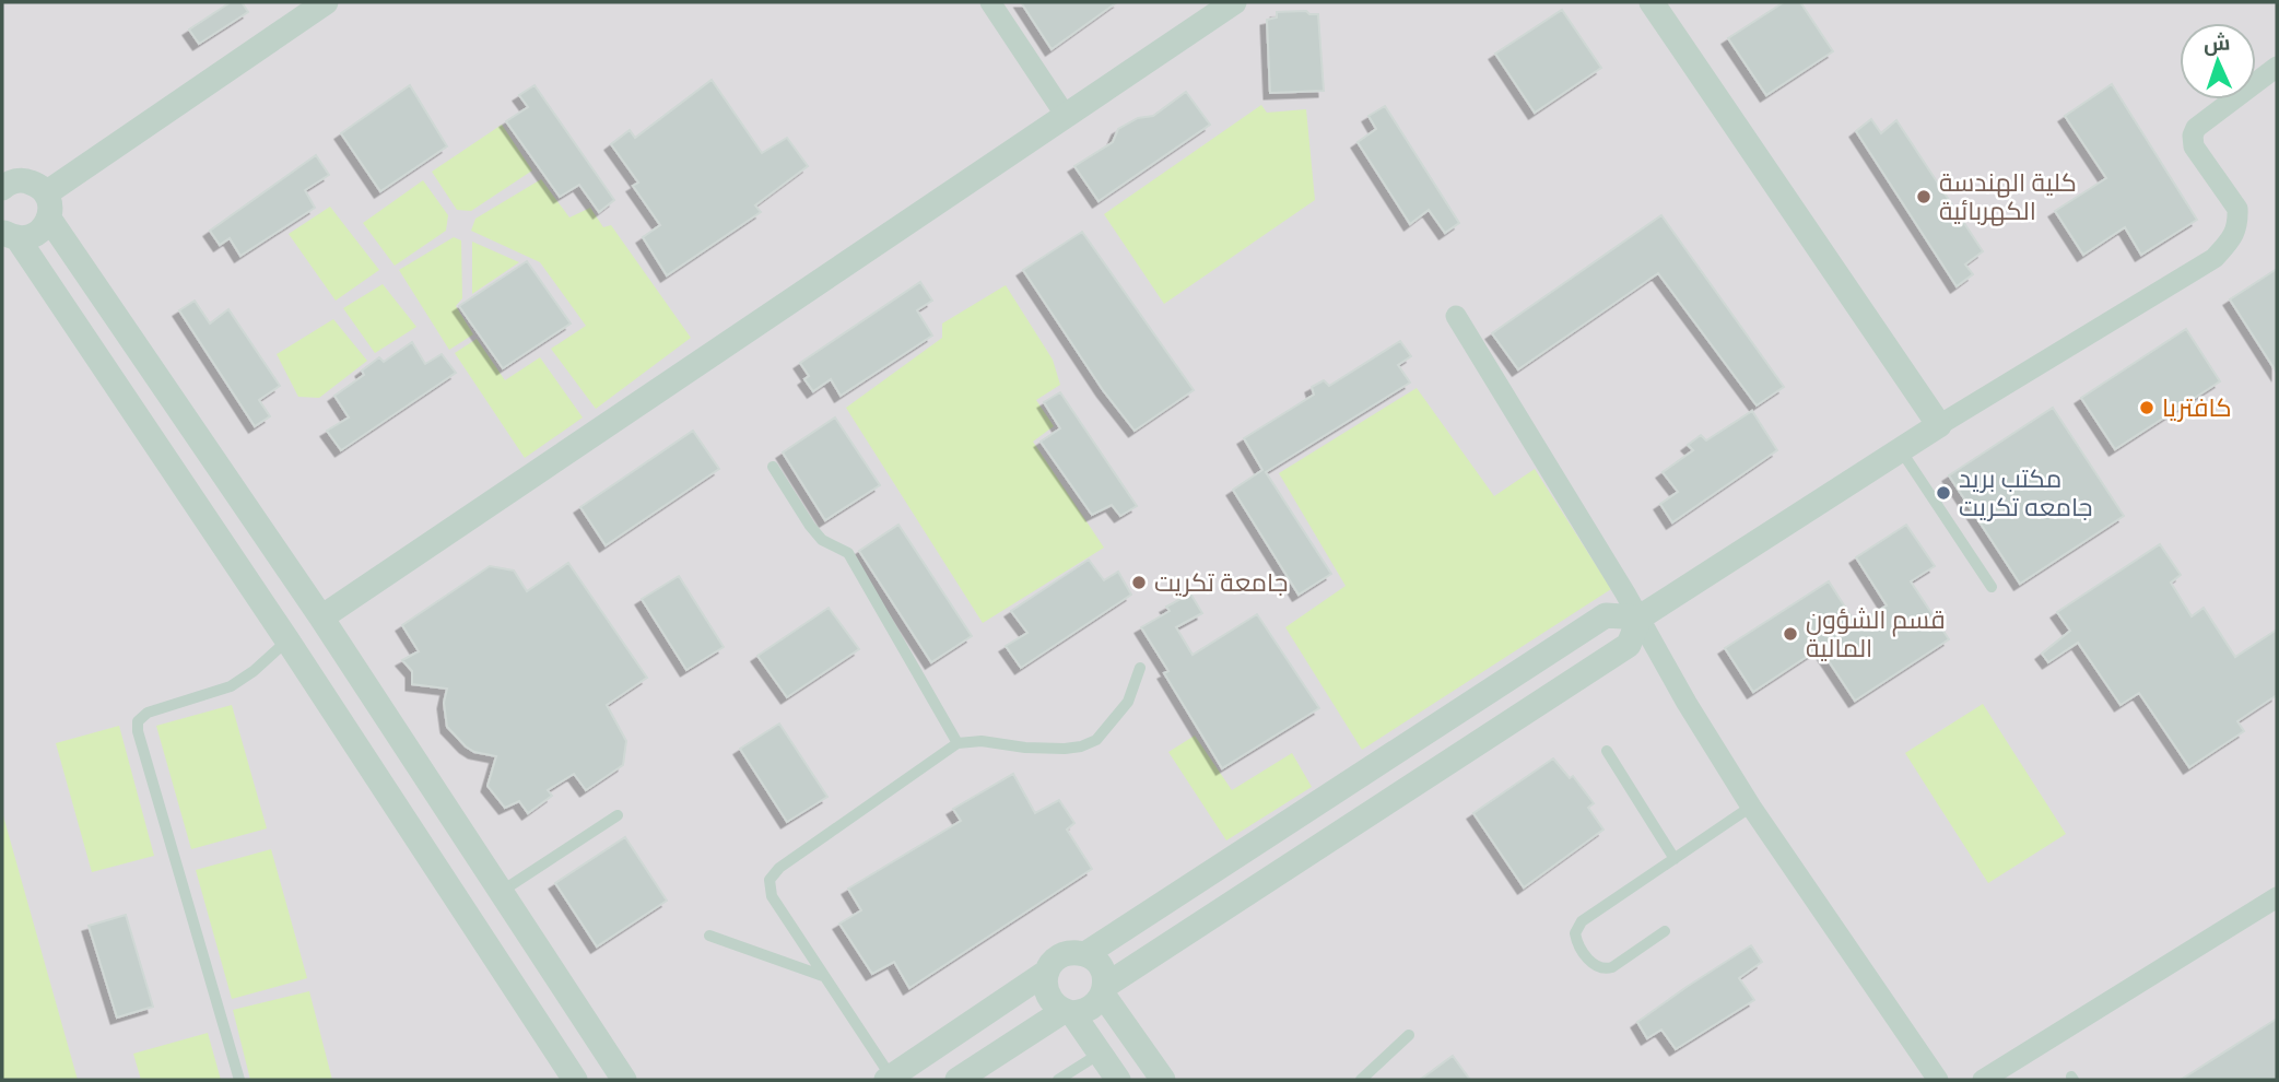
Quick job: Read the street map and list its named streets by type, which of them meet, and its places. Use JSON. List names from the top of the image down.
{
  "places": [
    "كلية الهندسة الكهربائية",
    "كافتريا",
    "مكتب بريد جامعه تكريت",
    "جامعة تكريت",
    "قسم الشؤون المالية"
  ],
  "north": "top"
}
